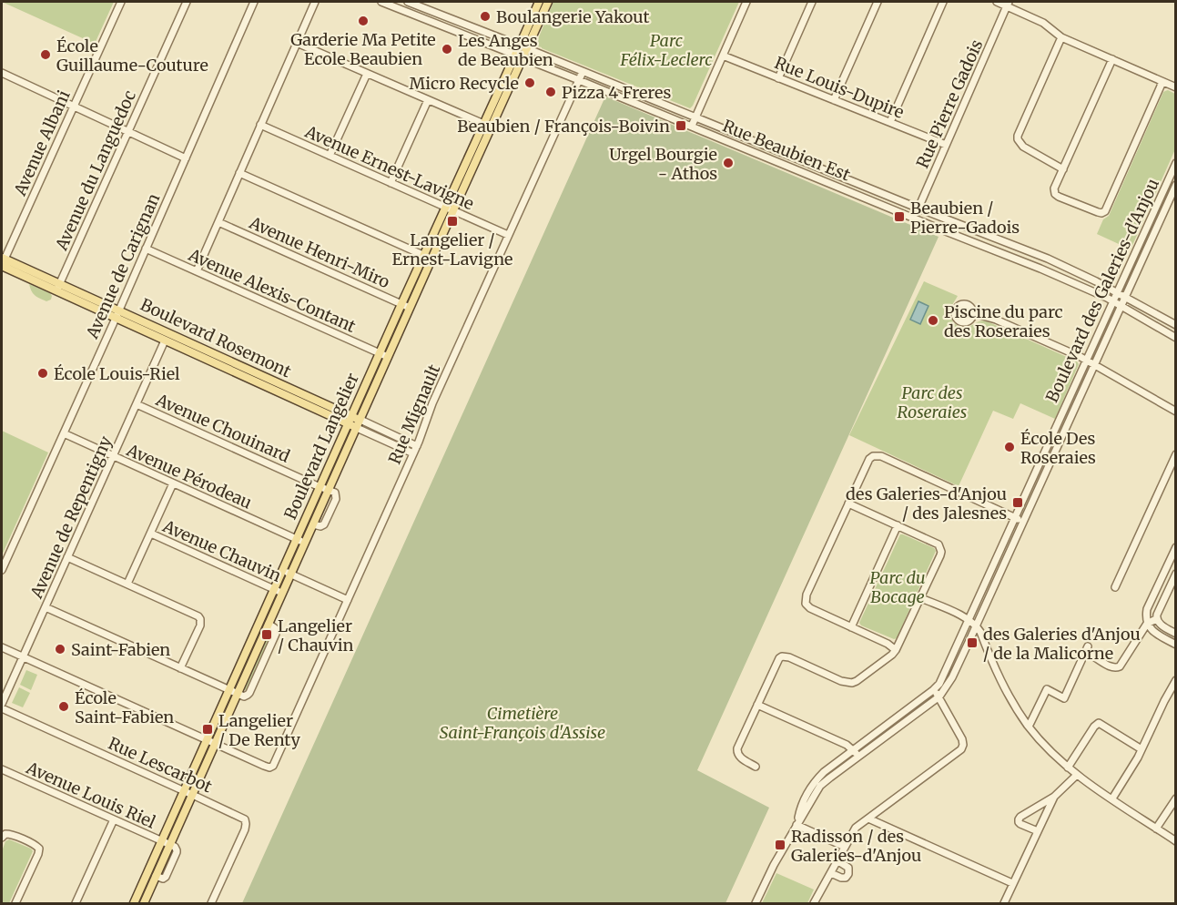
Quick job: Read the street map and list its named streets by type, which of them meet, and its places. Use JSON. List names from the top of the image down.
{
  "streets": {
    "main road": ["Boulevard Rosemont", "Boulevard Langelier"],
    "street": [
      "Rue Louis-Dupire",
      "Rue Pierre Gadois",
      "Avenue Albani",
      "Rue Beaubien Est",
      "Avenue Ernest-Lavigne",
      "Avenue du Languedoc",
      "Avenue Henri-Miro",
      "Avenue de Carignan",
      "Avenue Alexis-Contant",
      "Boulevard des Galeries-d'Anjou",
      "Rue Mignault",
      "Avenue Chouinard",
      "Avenue Pérodeau",
      "Avenue de Repentigny",
      "Avenue Chauvin",
      "Rue Lescarbot",
      "Avenue Louis Riel"
    ]
  },
  "crossings": [
    ["Rue Louis-Dupire", "Rue Pierre Gadois"],
    ["Rue Pierre Gadois", "Rue Beaubien Est"],
    ["Avenue Albani", "Boulevard Rosemont"],
    ["Rue Beaubien Est", "Boulevard des Galeries-d'Anjou"],
    ["Rue Beaubien Est", "Rue Mignault"],
    ["Rue Beaubien Est", "Boulevard Langelier"],
    ["Avenue Ernest-Lavigne", "Rue Mignault"],
    ["Avenue Ernest-Lavigne", "Boulevard Langelier"],
    ["Avenue du Languedoc", "Boulevard Rosemont"],
    ["Avenue Henri-Miro", "Boulevard Langelier"],
    ["Avenue de Carignan", "Avenue Alexis-Contant"],
    ["Avenue de Carignan", "Boulevard Rosemont"],
    ["Avenue de Carignan", "Avenue Pérodeau"],
    ["Avenue Alexis-Contant", "Boulevard Langelier"],
    ["Boulevard Rosemont", "Rue Mignault"],
    ["Boulevard Rosemont", "Boulevard Langelier"],
    ["Boulevard Rosemont", "Avenue de Repentigny"],
    ["Rue Mignault", "Boulevard Langelier"],
    ["Rue Mignault", "Avenue Chauvin"],
    ["Avenue Chouinard", "Boulevard Langelier"],
    ["Avenue Chouinard", "Avenue de Repentigny"],
    ["Boulevard Langelier", "Avenue Pérodeau"],
    ["Boulevard Langelier", "Avenue Chauvin"],
    ["Boulevard Langelier", "Rue Lescarbot"],
    ["Boulevard Langelier", "Avenue Louis Riel"],
    ["Avenue Pérodeau", "Avenue de Repentigny"]
  ],
  "parks": [
    "Parc Félix-Leclerc",
    "Parc des Roseraies",
    "Parc du Bocage",
    "Cimetière Saint-François d'Assise"
  ],
  "places": {
    "other": [
      "Boulangerie Yakout",
      "Garderie Ma Petite Ecole Beaubien",
      "Les Anges de Beaubien",
      "École Guillaume-Couture",
      "Micro Recycle",
      "Pizza 4 Freres",
      "Urgel Bourgie - Athos",
      "Piscine du parc des Roseraies",
      "École Louis-Riel",
      "École Des Roseraies",
      "Saint-Fabien",
      "École Saint-Fabien"
    ],
    "transit": [
      "Beaubien / François-Boivin",
      "Beaubien / Pierre-Gadois",
      "Langelier / Ernest-Lavigne",
      "des Galeries-d'Anjou / des Jalesnes",
      "Langelier / Chauvin",
      "des Galeries d'Anjou / de la Malicorne",
      "Langelier / De Renty",
      "Radisson / des Galeries-d'Anjou"
    ]
  }
}
